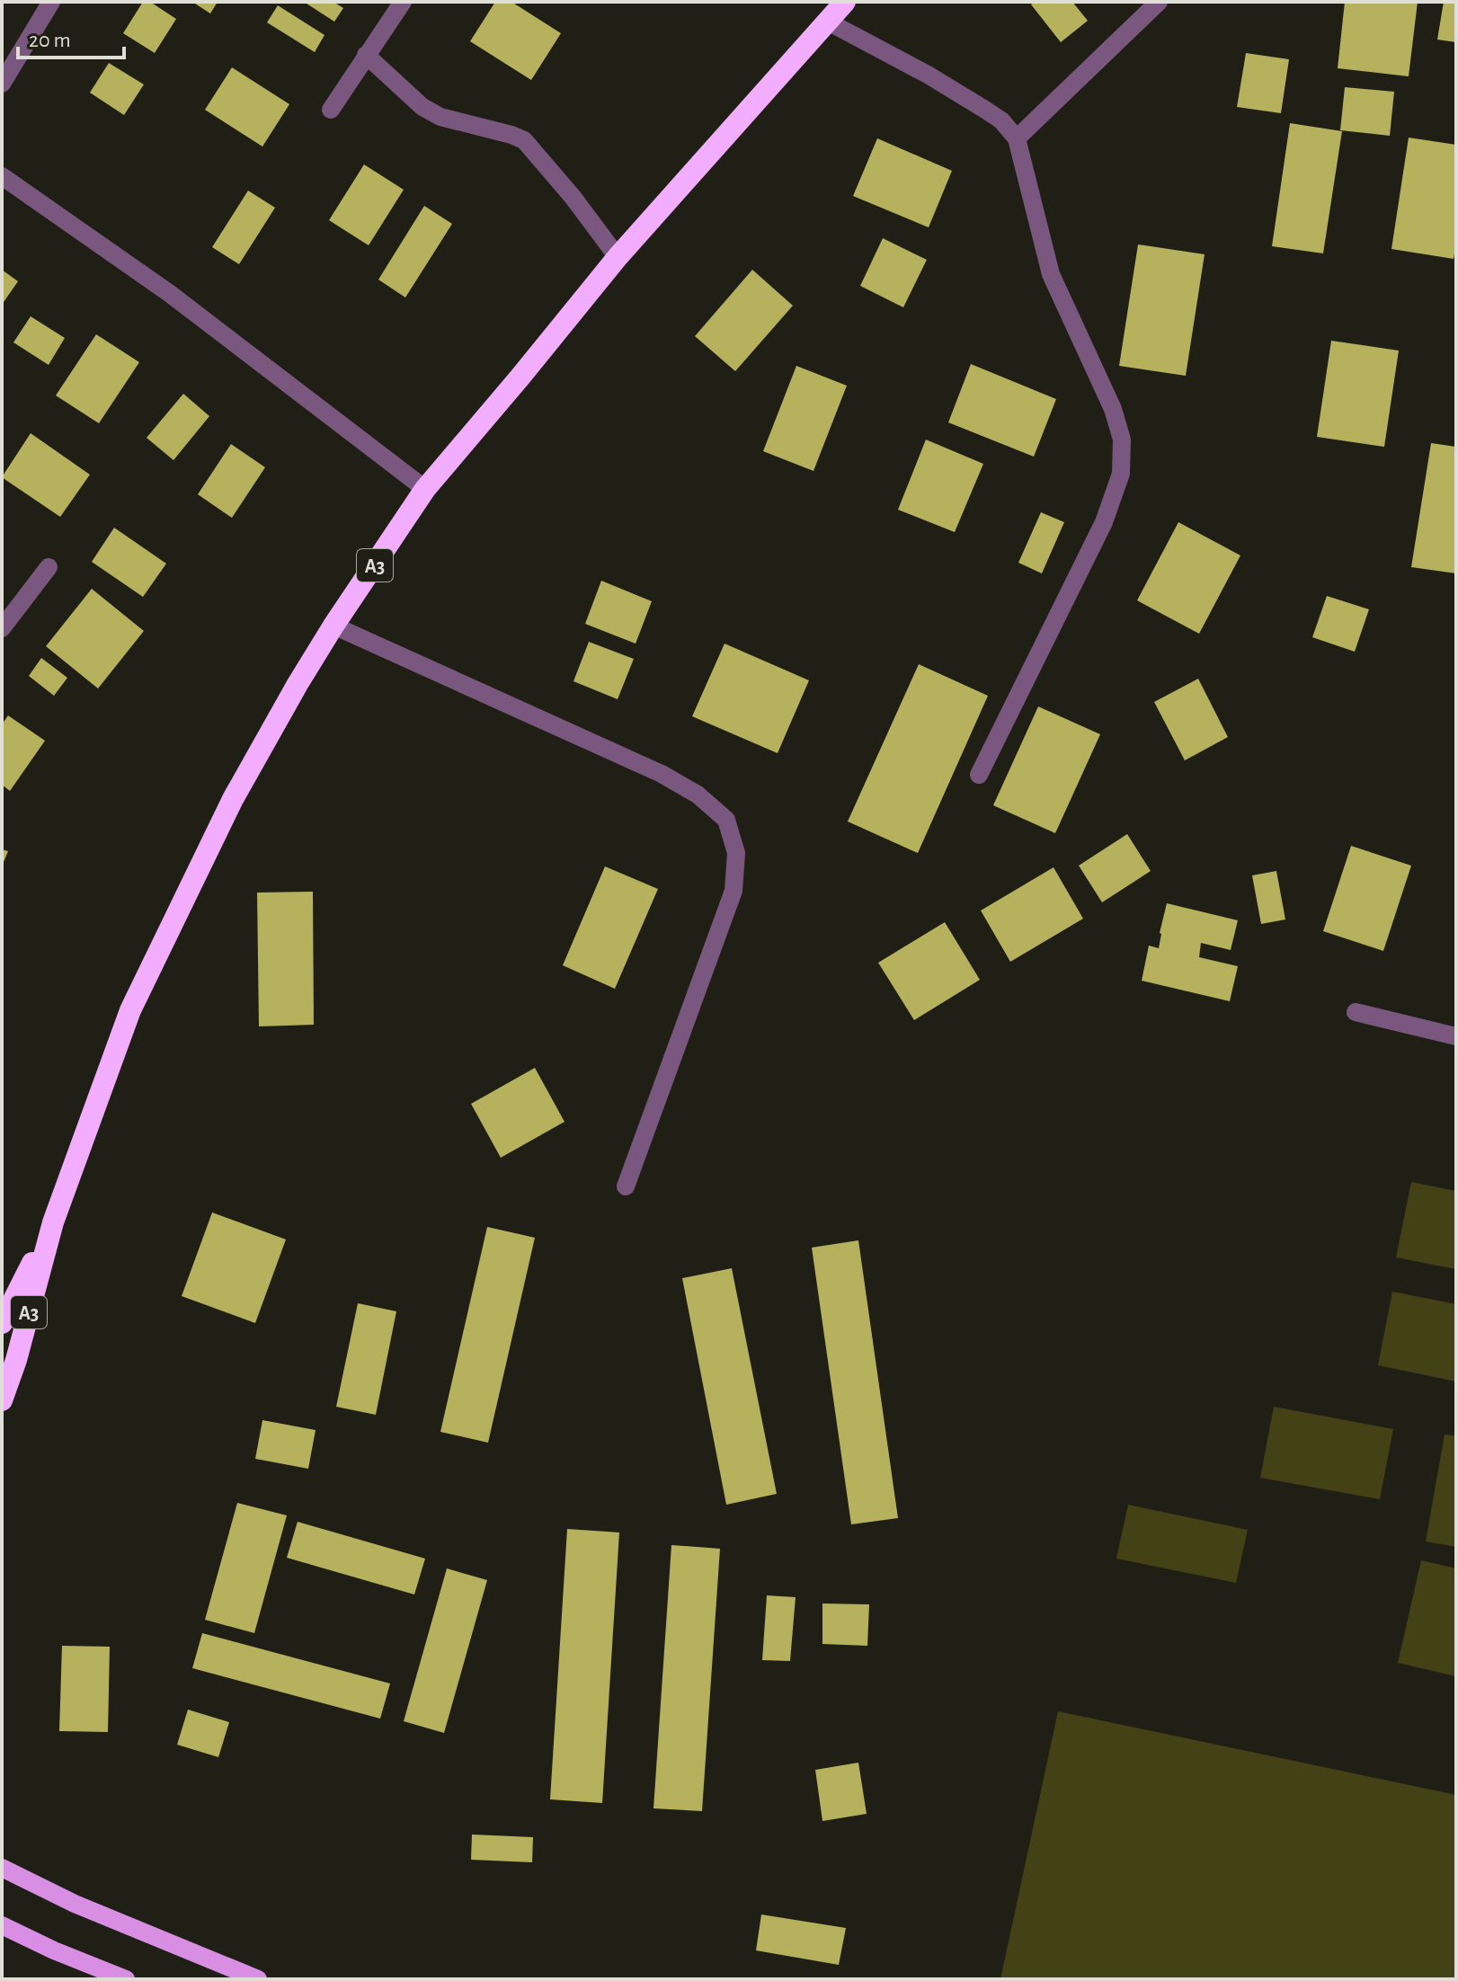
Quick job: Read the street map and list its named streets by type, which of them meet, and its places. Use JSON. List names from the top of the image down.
{
  "streets": {
    "highway": ["A3"]
  },
  "scale_bar": "20 m"
}
